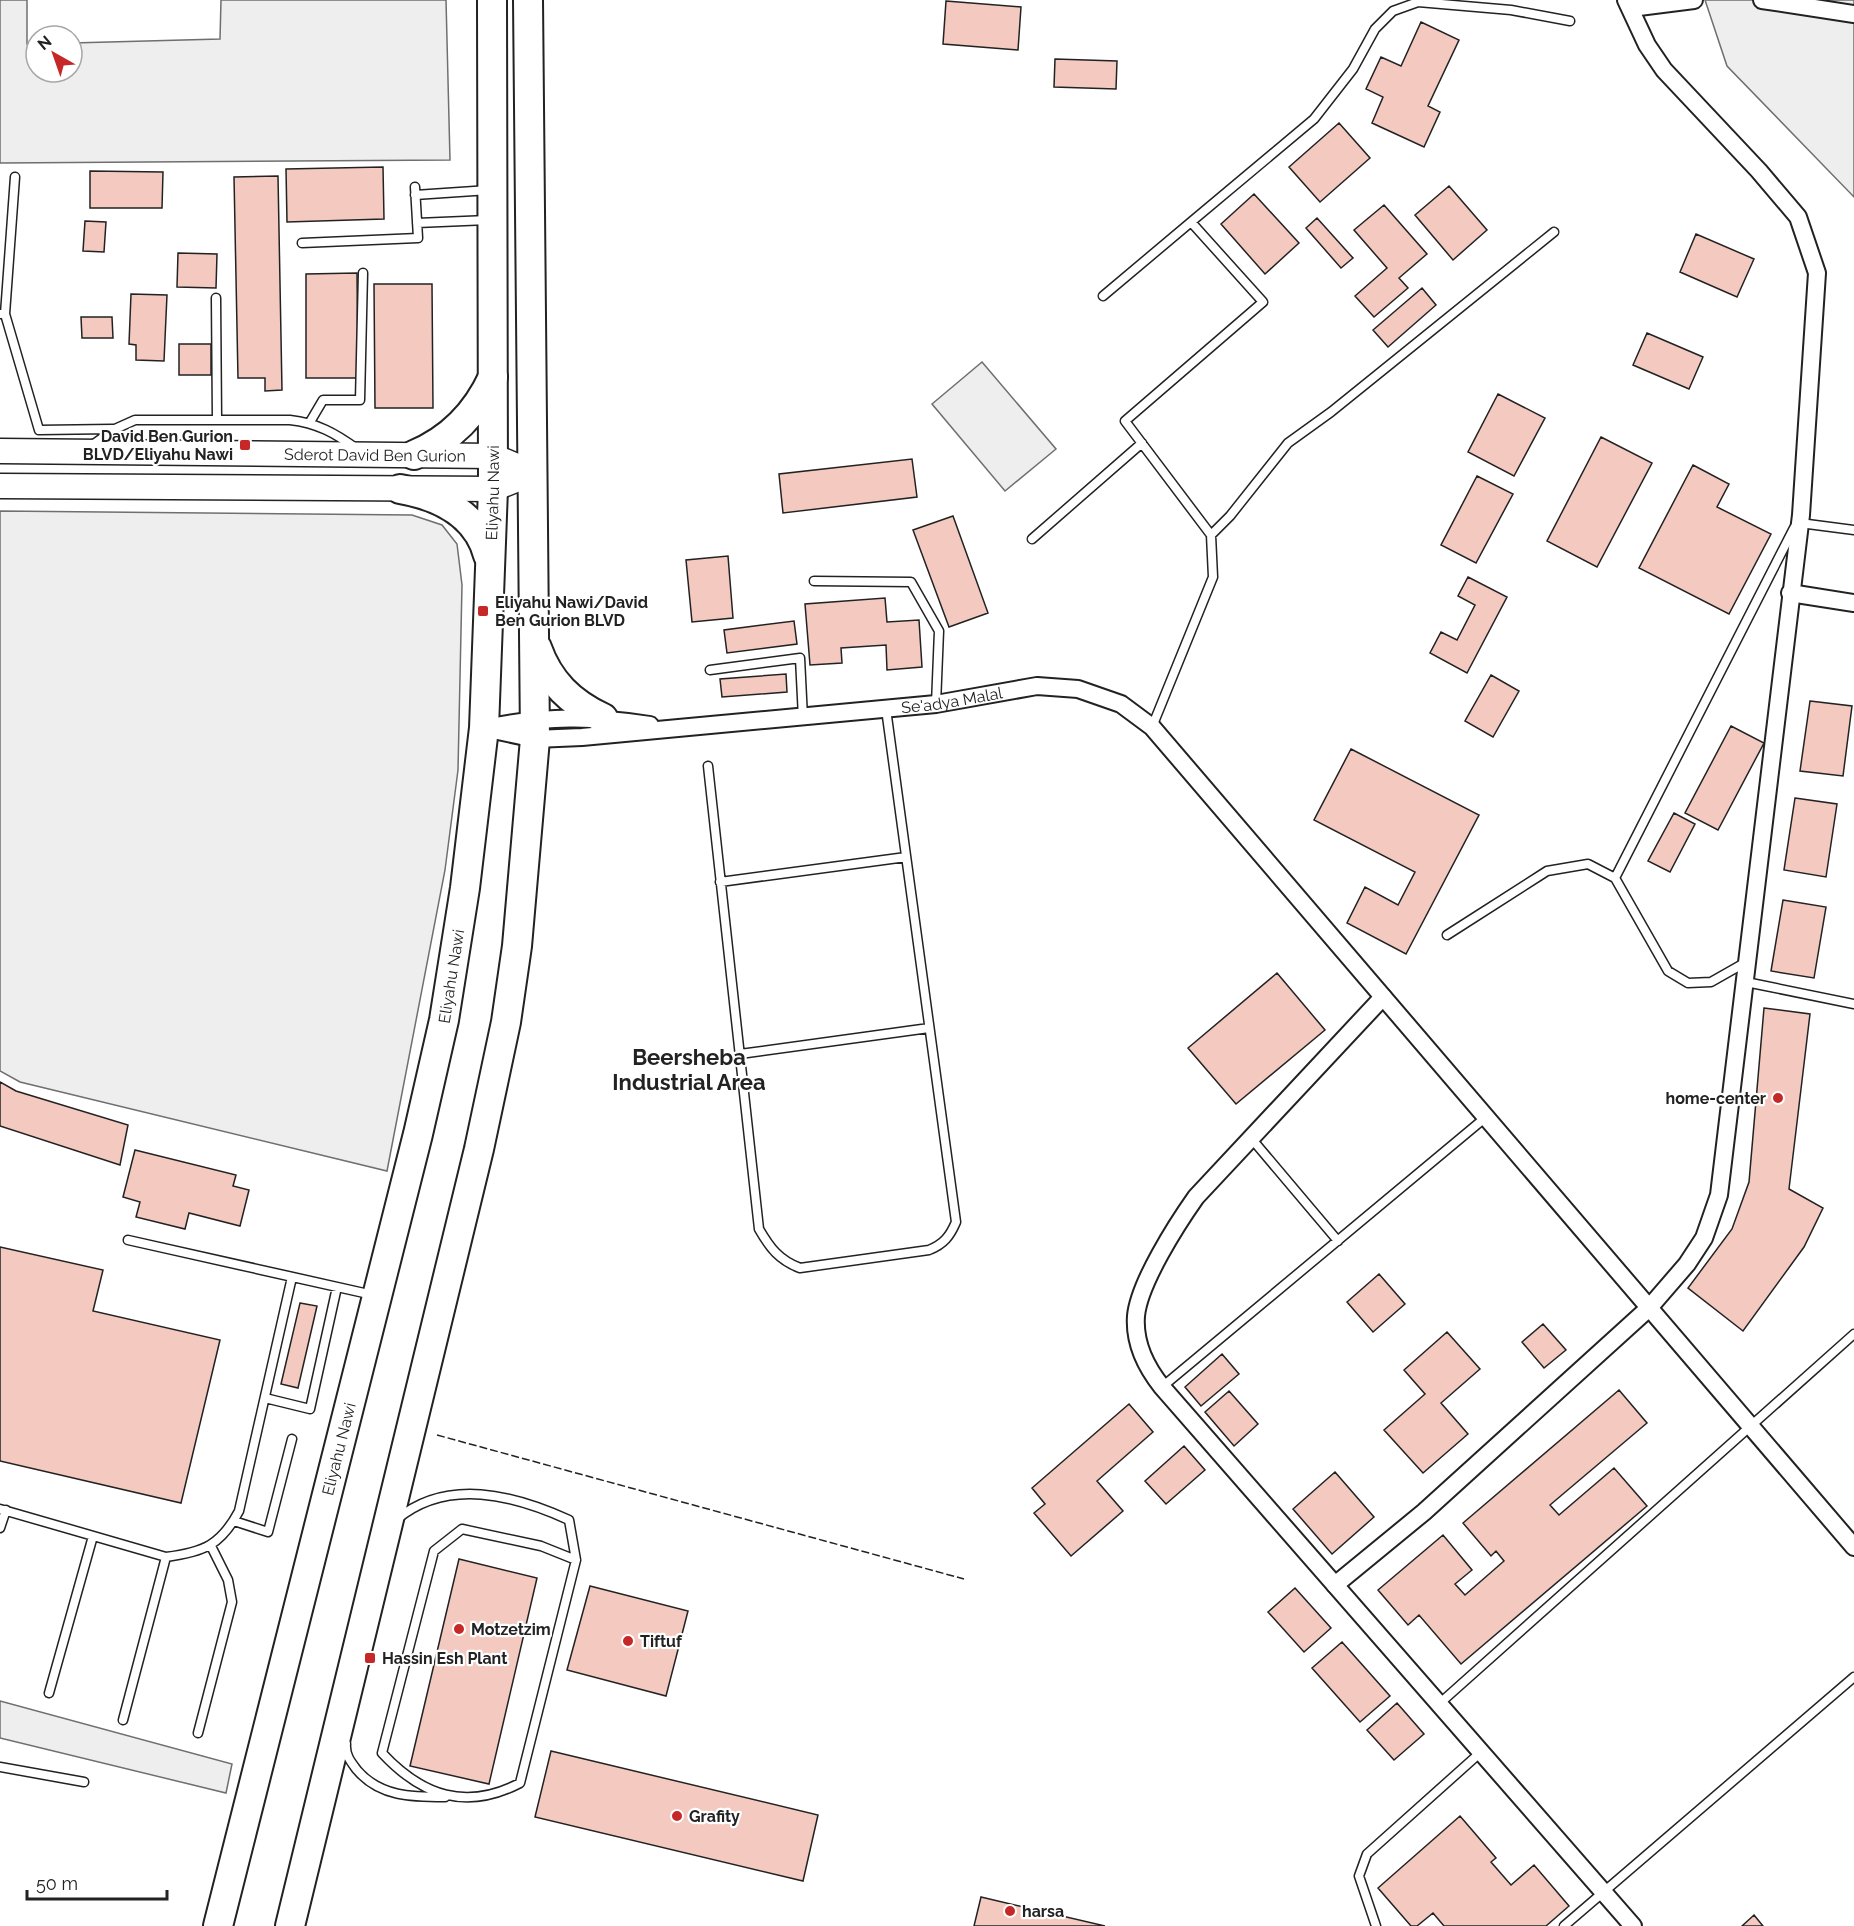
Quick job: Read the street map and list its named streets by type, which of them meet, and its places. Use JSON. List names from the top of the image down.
{
  "streets": {
    "highway": ["Eliyahu Nawi"],
    "main road": ["Sderot David Ben Gurion"],
    "street": ["Se'adya Malal"]
  },
  "crossings": [
    ["Sderot David Ben Gurion", "Eliyahu Nawi"],
    ["Eliyahu Nawi", "Se'adya Malal"]
  ],
  "districts": ["Beersheba Industrial Area"],
  "places": {
    "transit": ["David Ben Gurion BLVD/Eliyahu Nawi", "Eliyahu Nawi/David Ben Gurion BLVD", "Hassin Esh Plant"],
    "other": [
      "home-center",
      "Motzetzim",
      "Tiftuf",
      "Grafity",
      "harsa"
    ]
  },
  "scale_bar": "50 m",
  "north": "top left"
}
